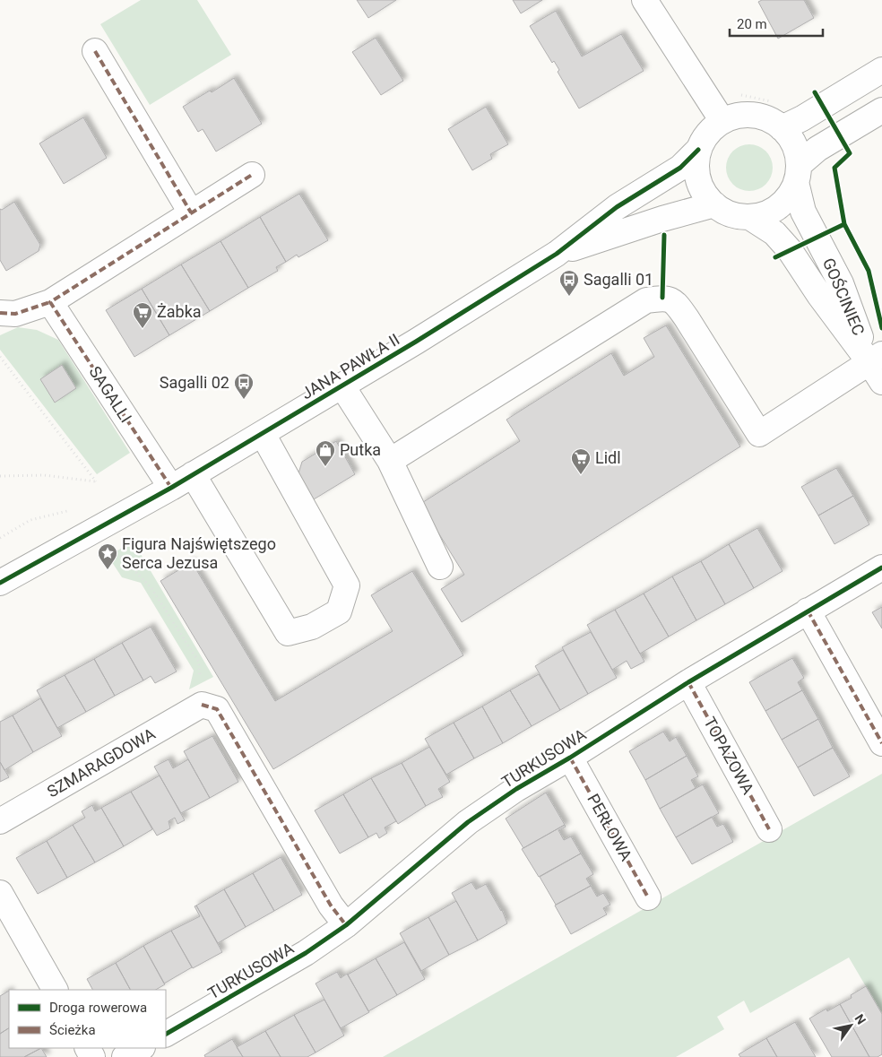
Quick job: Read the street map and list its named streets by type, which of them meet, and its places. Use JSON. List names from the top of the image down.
{
  "streets": {
    "street": [
      "GOŚCINIEC",
      "JANA PAWŁA II",
      "SAGALLI",
      "TOPAZOWA",
      "TURKUSOWA",
      "SZMARAGDOWA",
      "PERŁOWA"
    ]
  },
  "crossings": [
    ["GOŚCINIEC", "JANA PAWŁA II"],
    ["JANA PAWŁA II", "SAGALLI"],
    ["TOPAZOWA", "TURKUSOWA"],
    ["TURKUSOWA", "PERŁOWA"]
  ],
  "places": {
    "bus stop": ["Sagalli 01", "Sagalli 02"],
    "supermarket": ["Żabka", "Lidl"],
    "shop": ["Putka"],
    "place": ["Figura Najświętszego Serca Jezusa"]
  },
  "legend": ["Droga rowerowa", "Ścieżka"],
  "scale_bar": "20 m",
  "north": "top right"
}
